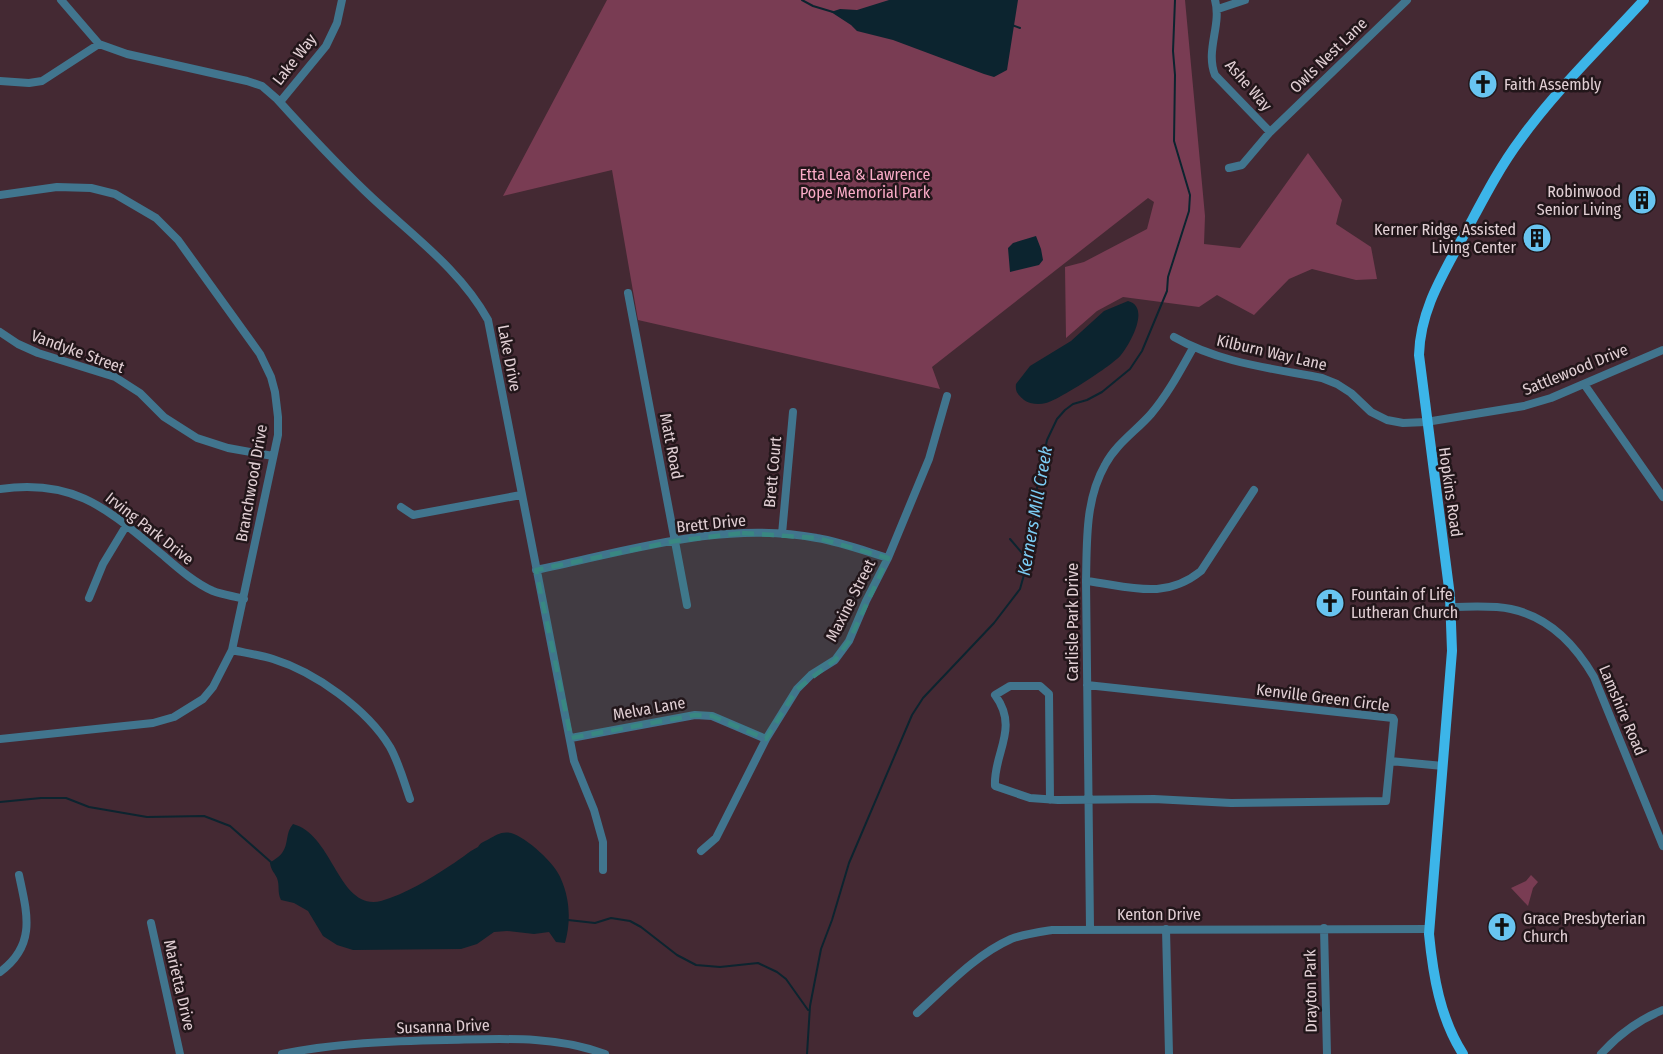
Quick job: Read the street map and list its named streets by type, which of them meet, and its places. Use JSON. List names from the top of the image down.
{
  "streets": {
    "main road": ["Hopkins Road"],
    "street": [
      "Owls Nest Lane",
      "Lake Way",
      "Ashe Way",
      "Vandyke Street",
      "Kilburn Way Lane",
      "Lake Drive",
      "Sattlewood Drive",
      "Matt Road",
      "Brett Court",
      "Branchwood Drive",
      "Brett Drive",
      "Irving Park Drive",
      "Maxine Street",
      "Carlisle Park Drive",
      "Kenville Green Circle",
      "Melva Lane",
      "Lamshire Road",
      "Kenton Drive",
      "Marietta Drive",
      "Drayton Park",
      "Susanna Drive"
    ]
  },
  "crossings": [
    ["Owls Nest Lane", "Ashe Way"],
    ["Lake Way", "Lake Drive"],
    ["Vandyke Street", "Branchwood Drive"],
    ["Kilburn Way Lane", "Sattlewood Drive"],
    ["Kilburn Way Lane", "Hopkins Road"],
    ["Kilburn Way Lane", "Carlisle Park Drive"],
    ["Lake Drive", "Brett Drive"],
    ["Lake Drive", "Melva Lane"],
    ["Sattlewood Drive", "Hopkins Road"],
    ["Matt Road", "Brett Drive"],
    ["Brett Court", "Brett Drive"],
    ["Branchwood Drive", "Irving Park Drive"],
    ["Hopkins Road", "Lamshire Road"],
    ["Hopkins Road", "Kenton Drive"],
    ["Brett Drive", "Maxine Street"],
    ["Maxine Street", "Melva Lane"],
    ["Carlisle Park Drive", "Kenville Green Circle"],
    ["Carlisle Park Drive", "Kenton Drive"],
    ["Kenton Drive", "Drayton Park"]
  ],
  "water": ["Kerners Mill Creek"],
  "parks": ["Etta Lea & Lawrence Pope Memorial Park"],
  "places": {
    "church": ["Faith Assembly", "Fountain of Life Lutheran Church", "Grace Presbyterian Church"],
    "building": ["Robinwood Senior Living", "Kerner Ridge Assisted Living Center"]
  }
}
